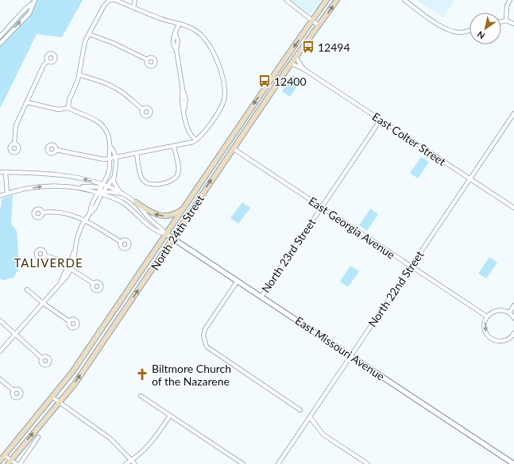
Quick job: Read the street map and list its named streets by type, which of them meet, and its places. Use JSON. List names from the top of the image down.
{
  "streets": {
    "main road": ["North 24th Street"],
    "street": [
      "East Colter Street",
      "East Georgia Avenue",
      "North 23rd Street",
      "North 22nd Street",
      "East Missouri Avenue"
    ]
  },
  "crossings": [
    ["East Colter Street", "North 24th Street"],
    ["East Colter Street", "North 23rd Street"],
    ["East Colter Street", "North 22nd Street"],
    ["East Georgia Avenue", "North 24th Street"],
    ["East Georgia Avenue", "North 23rd Street"],
    ["East Georgia Avenue", "North 22nd Street"],
    ["North 24th Street", "East Missouri Avenue"],
    ["North 23rd Street", "East Missouri Avenue"],
    ["North 22nd Street", "East Missouri Avenue"]
  ],
  "districts": ["TALIVERDE"],
  "places": {
    "bus stop": ["12494", "12400"],
    "church": ["Biltmore Church of the Nazarene"]
  },
  "north": "bottom left"
}
